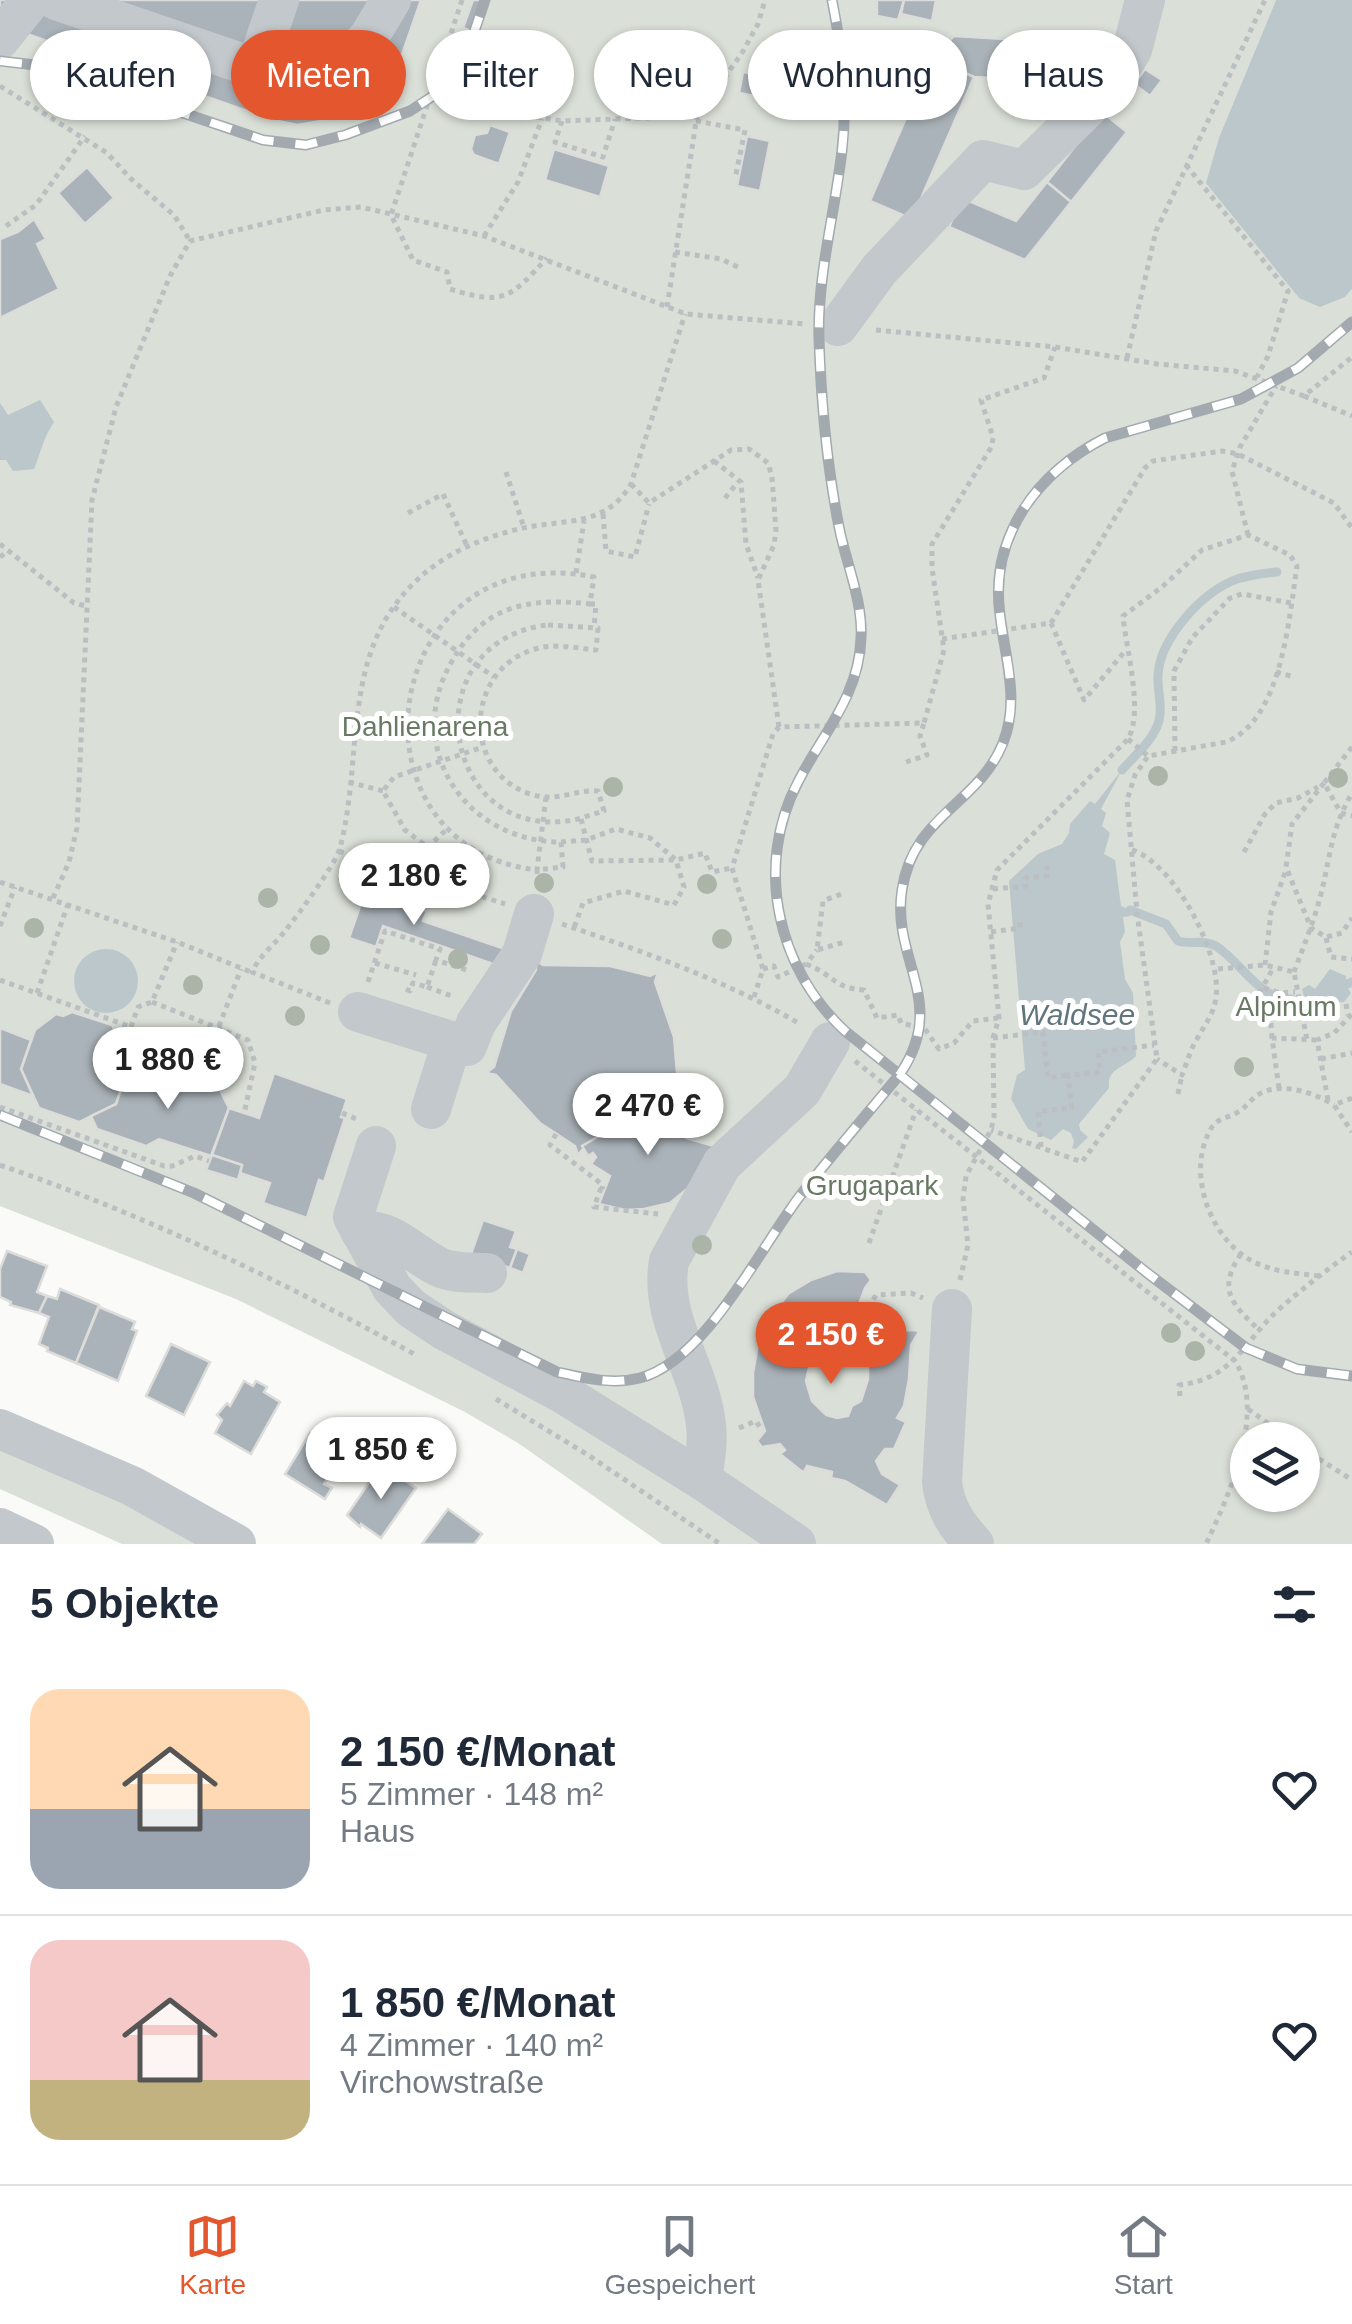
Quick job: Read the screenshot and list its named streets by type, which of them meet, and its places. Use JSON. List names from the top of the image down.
{
  "water": ["Waldsee"],
  "parks": ["Dahlienarena", "Alpinum", "Grugapark"],
  "page": {
    "chip": [
      "Kaufen",
      "Mieten",
      "Filter",
      "Neu",
      "Wohnung",
      "Haus"
    ],
    "price": [
      "2 180 €",
      "1 880 €",
      "2 470 €",
      "2 150 €",
      "1 850 €"
    ],
    "heading": "5 Objekte",
    "list": [
      {
        "name": "2 150 €/Monat",
        "note": "5 Zimmer · 148 m² · Haus"
      },
      {
        "name": "1 850 €/Monat",
        "note": "4 Zimmer · 140 m² · Virchowstraße"
      }
    ],
    "tabs": ["Karte", "Gespeichert", "Start"]
  }
}
